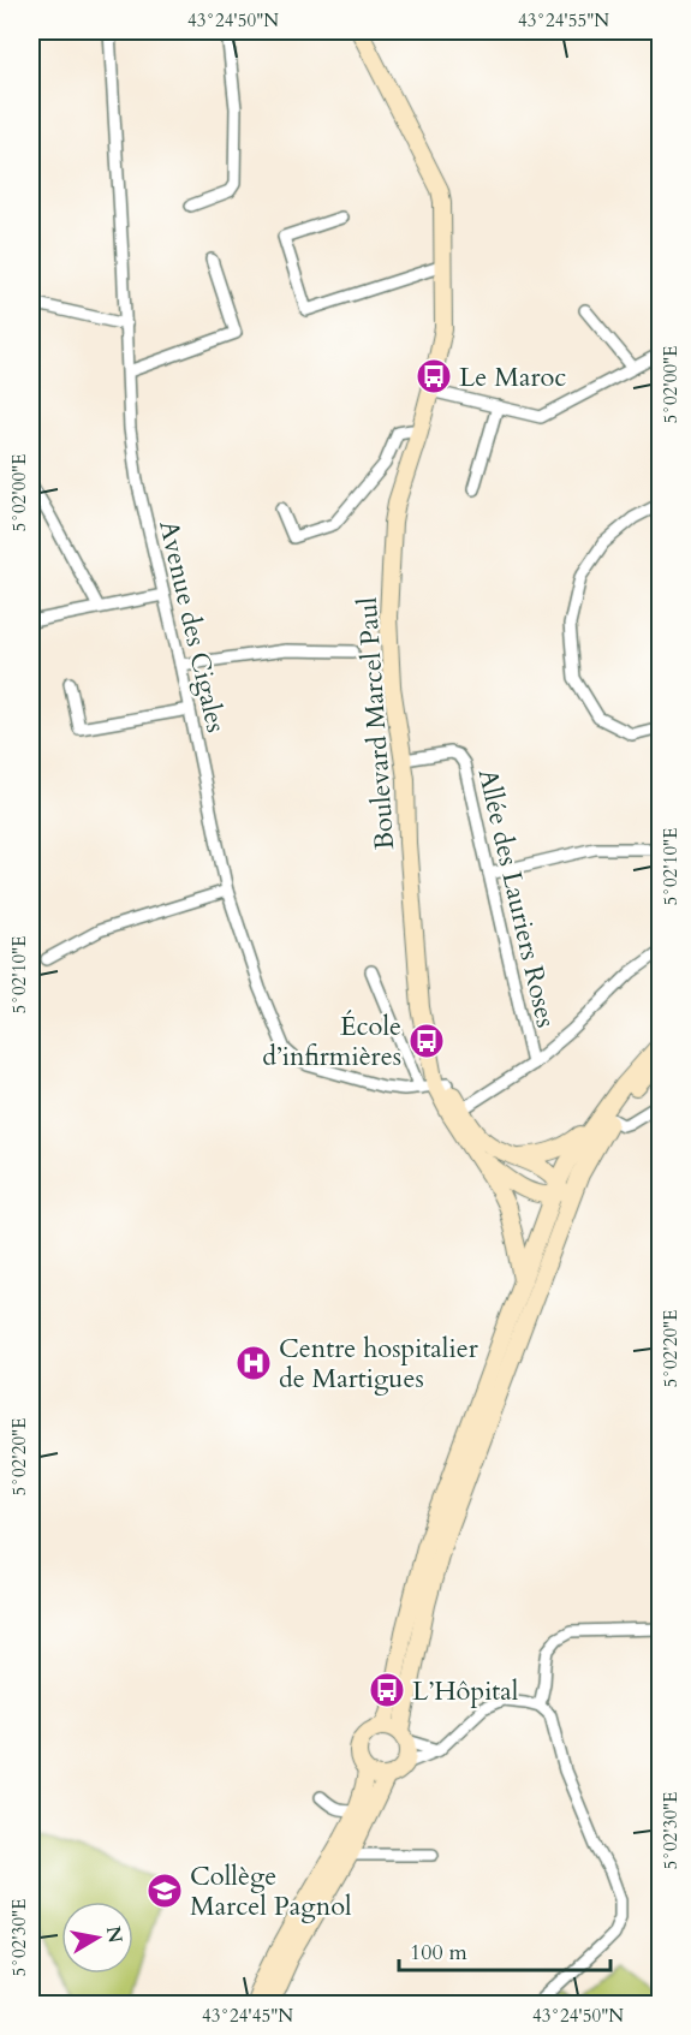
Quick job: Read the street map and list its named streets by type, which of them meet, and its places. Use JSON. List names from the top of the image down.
{
  "streets": {
    "main road": ["Boulevard Marcel Paul"],
    "street": ["Avenue des Cigales", "Allée des Lauriers Roses"]
  },
  "crossings": [
    ["Avenue des Cigales", "Boulevard Marcel Paul"],
    ["Boulevard Marcel Paul", "Allée des Lauriers Roses"]
  ],
  "places": {
    "bus stop": ["Le Maroc", "École d’infirmières", "L’Hôpital"],
    "hospital": ["Centre hospitalier de Martigues"],
    "school or university": ["Collège Marcel Pagnol"]
  },
  "scale_bar": "100 m",
  "north": "right",
  "coordinates": [
    "43°24'50\"N",
    "43°24'55\"N",
    "5°02'00\"E",
    "5°02'10\"E",
    "5°02'20\"E",
    "5°02'30\"E",
    "43°24'45\"N"
  ]
}
